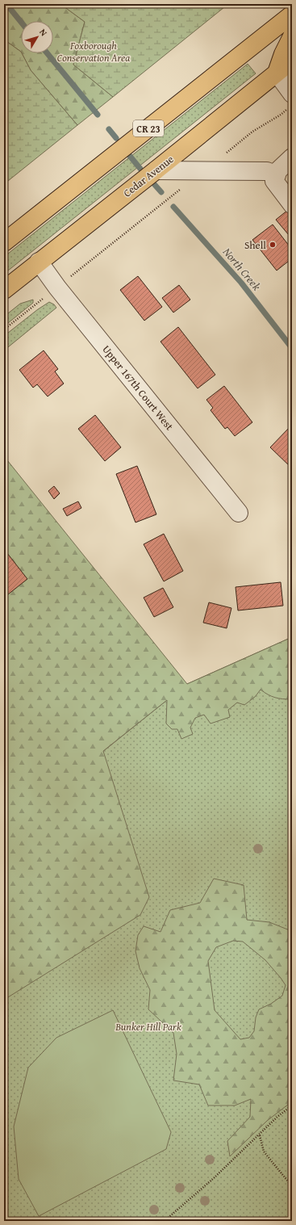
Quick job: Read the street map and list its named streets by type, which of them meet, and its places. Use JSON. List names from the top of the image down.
{
  "streets": {
    "main road": ["CR 23", "Cedar Avenue"],
    "street": ["Upper 167th Court West"]
  },
  "crossings": [
    ["Cedar Avenue", "Upper 167th Court West"]
  ],
  "water": ["North Creek"],
  "parks": ["Foxborough Conservation Area", "Bunker Hill Park"],
  "places": ["Shell"],
  "north": "top right"
}
